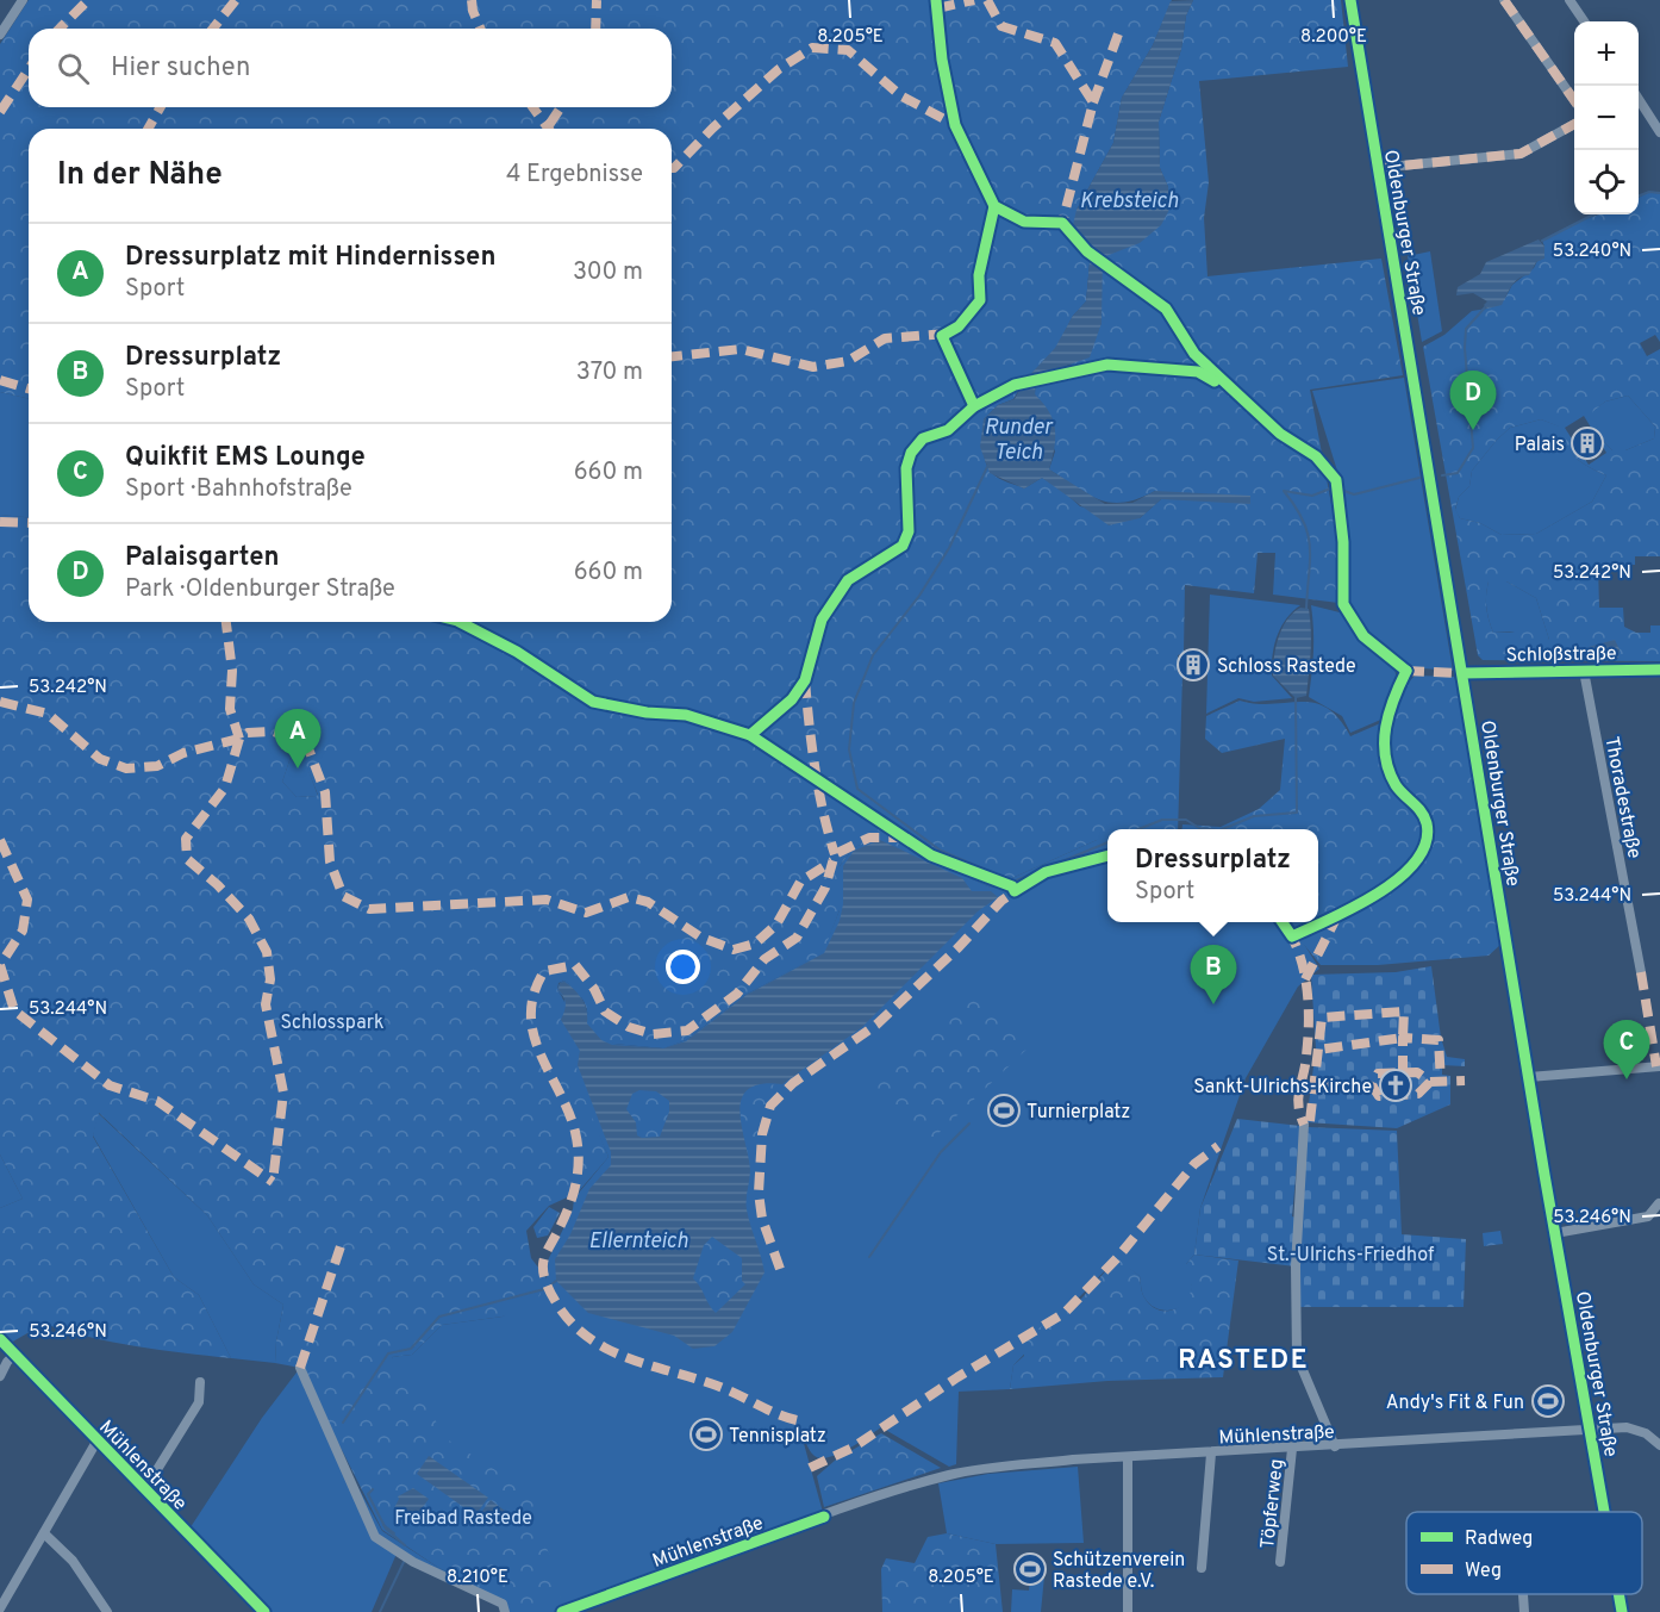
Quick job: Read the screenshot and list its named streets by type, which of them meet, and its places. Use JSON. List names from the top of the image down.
{
  "streets": {
    "street": [
      "Oldenburger Straße",
      "Schloßstraße",
      "Thoradestraße",
      "Mühlenstraße",
      "Töpferweg"
    ]
  },
  "crossings": [
    ["Oldenburger Straße", "Schloßstraße"],
    ["Oldenburger Straße", "Mühlenstraße"],
    ["Schloßstraße", "Thoradestraße"],
    ["Mühlenstraße", "Töpferweg"]
  ],
  "districts": ["RASTEDE"],
  "water": ["Krebsteich", "Runder Teich", "Ellernteich"],
  "parks": ["Schlosspark", "St.-Ulrichs-Friedhof", "Freibad Rastede"],
  "places": {
    "building": ["Palais", "Schloss Rastede"],
    "church": ["Sankt-Ulrichs-Kirche"],
    "sports": [
      "Turnierplatz",
      "Andy's Fit & Fun",
      "Tennisplatz",
      "Schützenverein Rastede e.V."
    ]
  },
  "legend": ["Radweg", "Weg"],
  "page": {
    "map_buttons": ["+", "−"],
    "search": "Hier suchen",
    "heading": ["In der Nähe", "4 Ergebnisse"],
    "list": [
      {
        "mark": "A",
        "name": "Dressurplatz mit Hindernissen",
        "note": "Sport",
        "value": "300 m"
      },
      {
        "mark": "B",
        "name": "Dressurplatz",
        "note": "Sport",
        "value": "370 m"
      },
      {
        "mark": "C",
        "name": "Quikfit EMS Lounge",
        "note": "Sport · Bahnhofstraße",
        "value": "660 m"
      },
      {
        "mark": "D",
        "name": "Palaisgarten",
        "note": "Park · Oldenburger Straße",
        "value": "660 m"
      }
    ],
    "pins": [
      "D",
      "A",
      "B",
      "C"
    ],
    "popup": ["Dressurplatz", "Sport"]
  },
  "coordinates": [
    "8.205°E",
    "8.200°E",
    "53.240°N",
    "53.242°N",
    "53.244°N",
    "53.246°N",
    "8.210°E"
  ]
}
